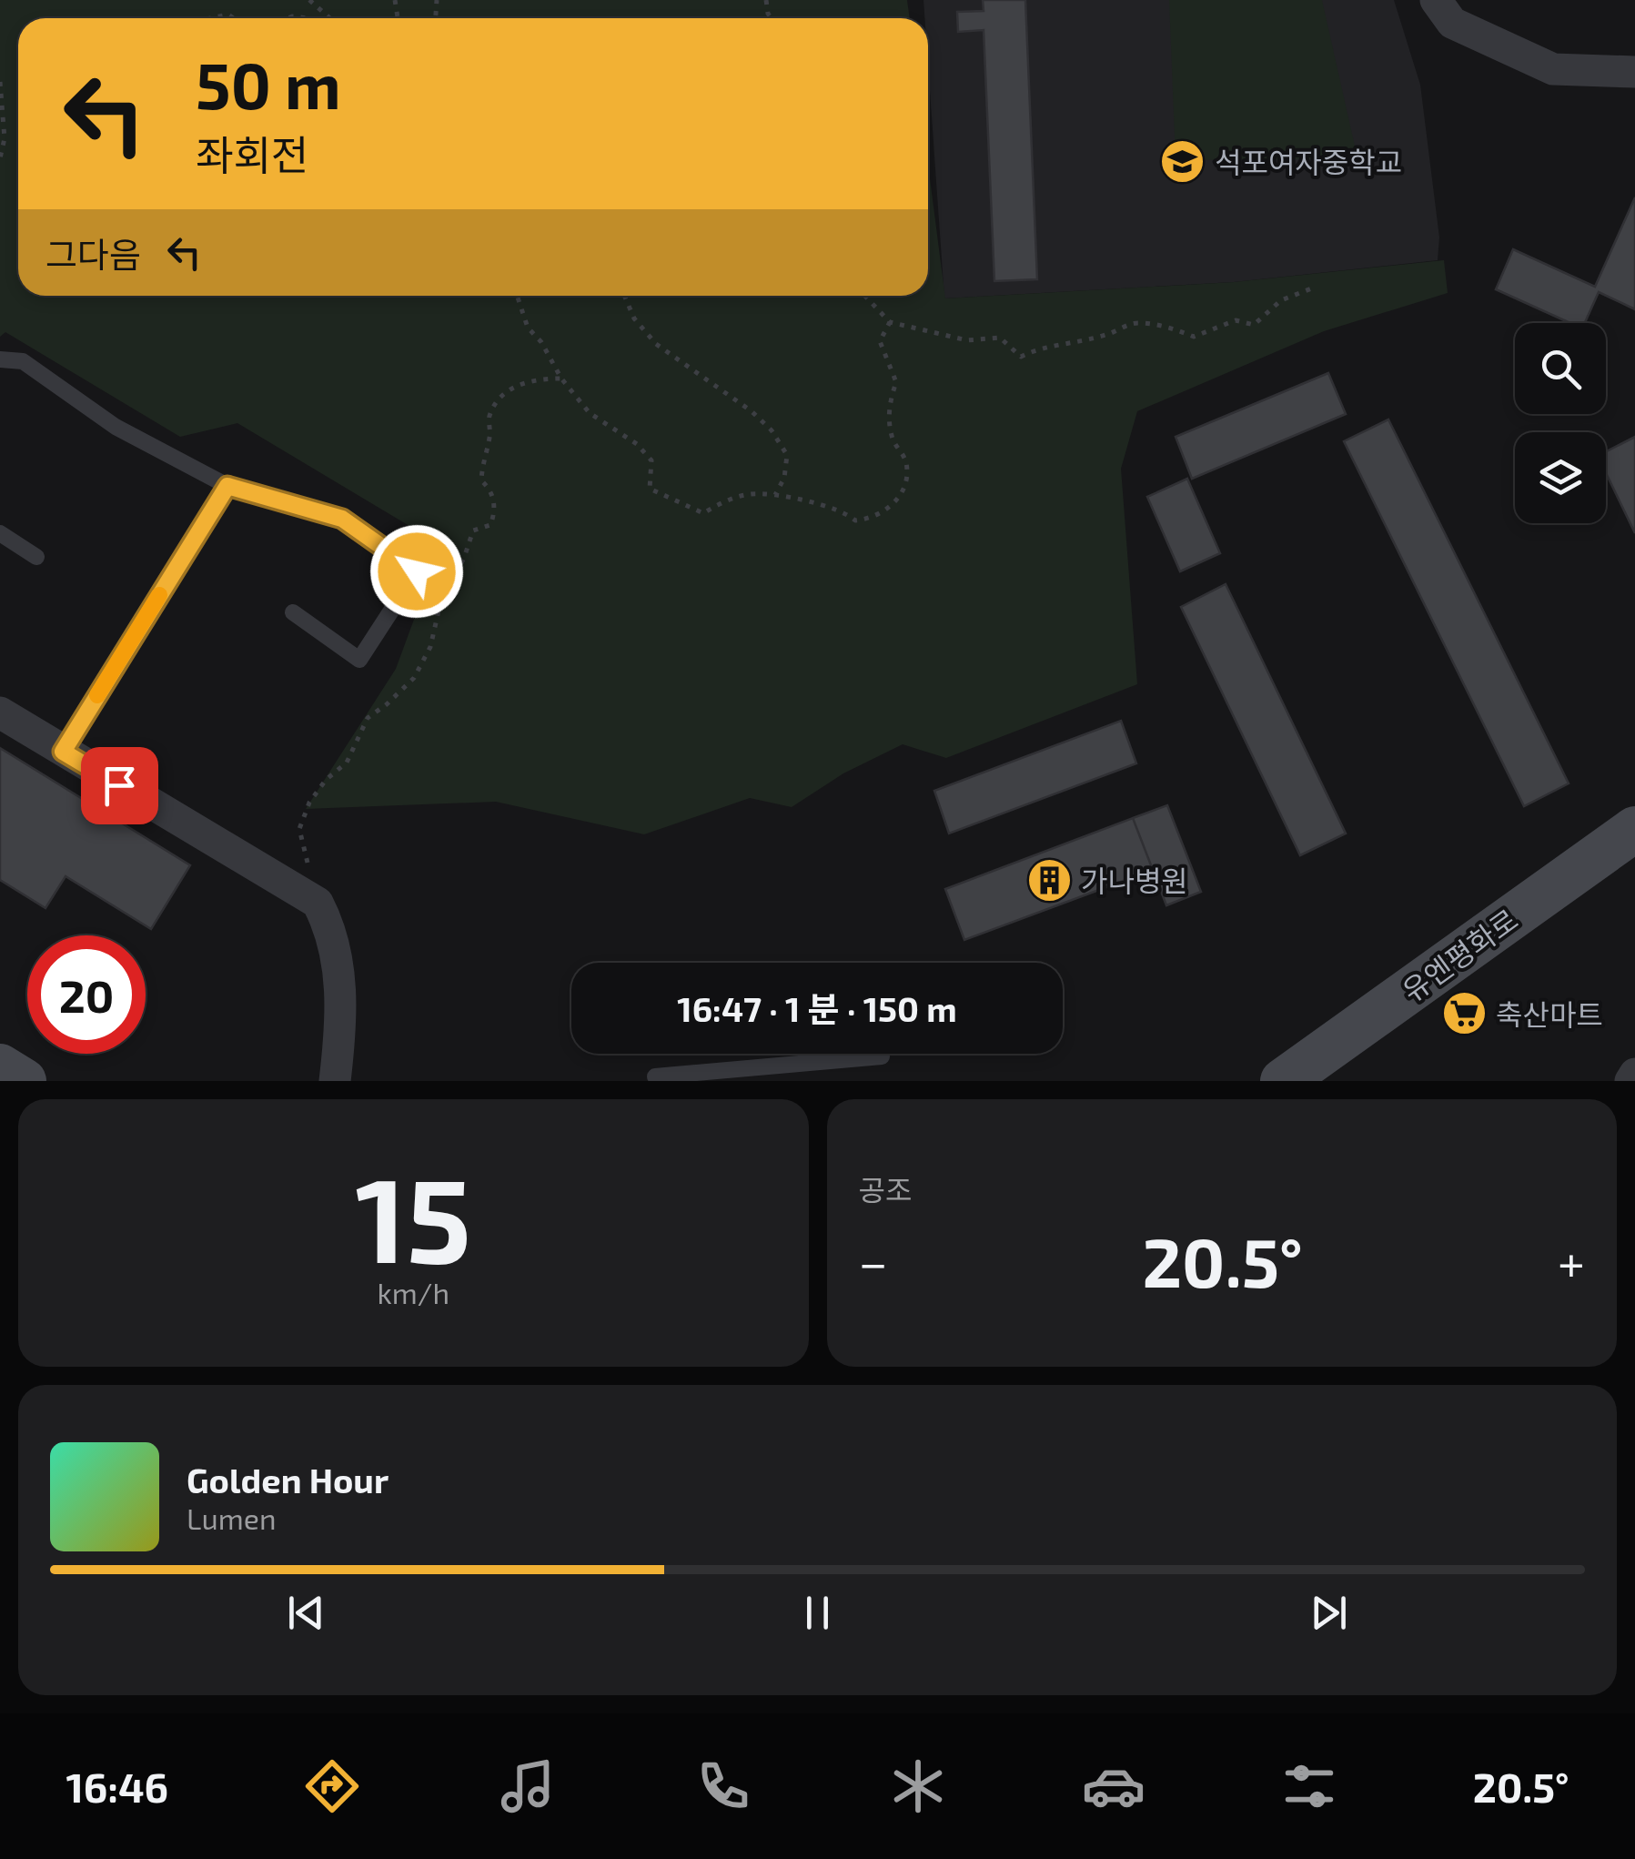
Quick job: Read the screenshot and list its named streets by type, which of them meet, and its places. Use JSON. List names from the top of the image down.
{
  "streets": {
    "main road": ["유엔평화로"]
  },
  "places": {
    "school or university": ["석포여자중학교"],
    "building": ["가나병원"],
    "supermarket": ["축산마트"]
  },
  "page": {
    "turn": ["50 m", "좌회전"],
    "then": "그다음",
    "limit": "20",
    "trip": "16:47 · 1 분 · 150 m",
    "tile": [
      ["15", "km/h"],
      "공조"
    ],
    "heat": ["−", "20.5°", "+"],
    "song": ["Golden Hour", "Lumen"],
    "tabs": ["16:46", "20.5°"]
  }
}
